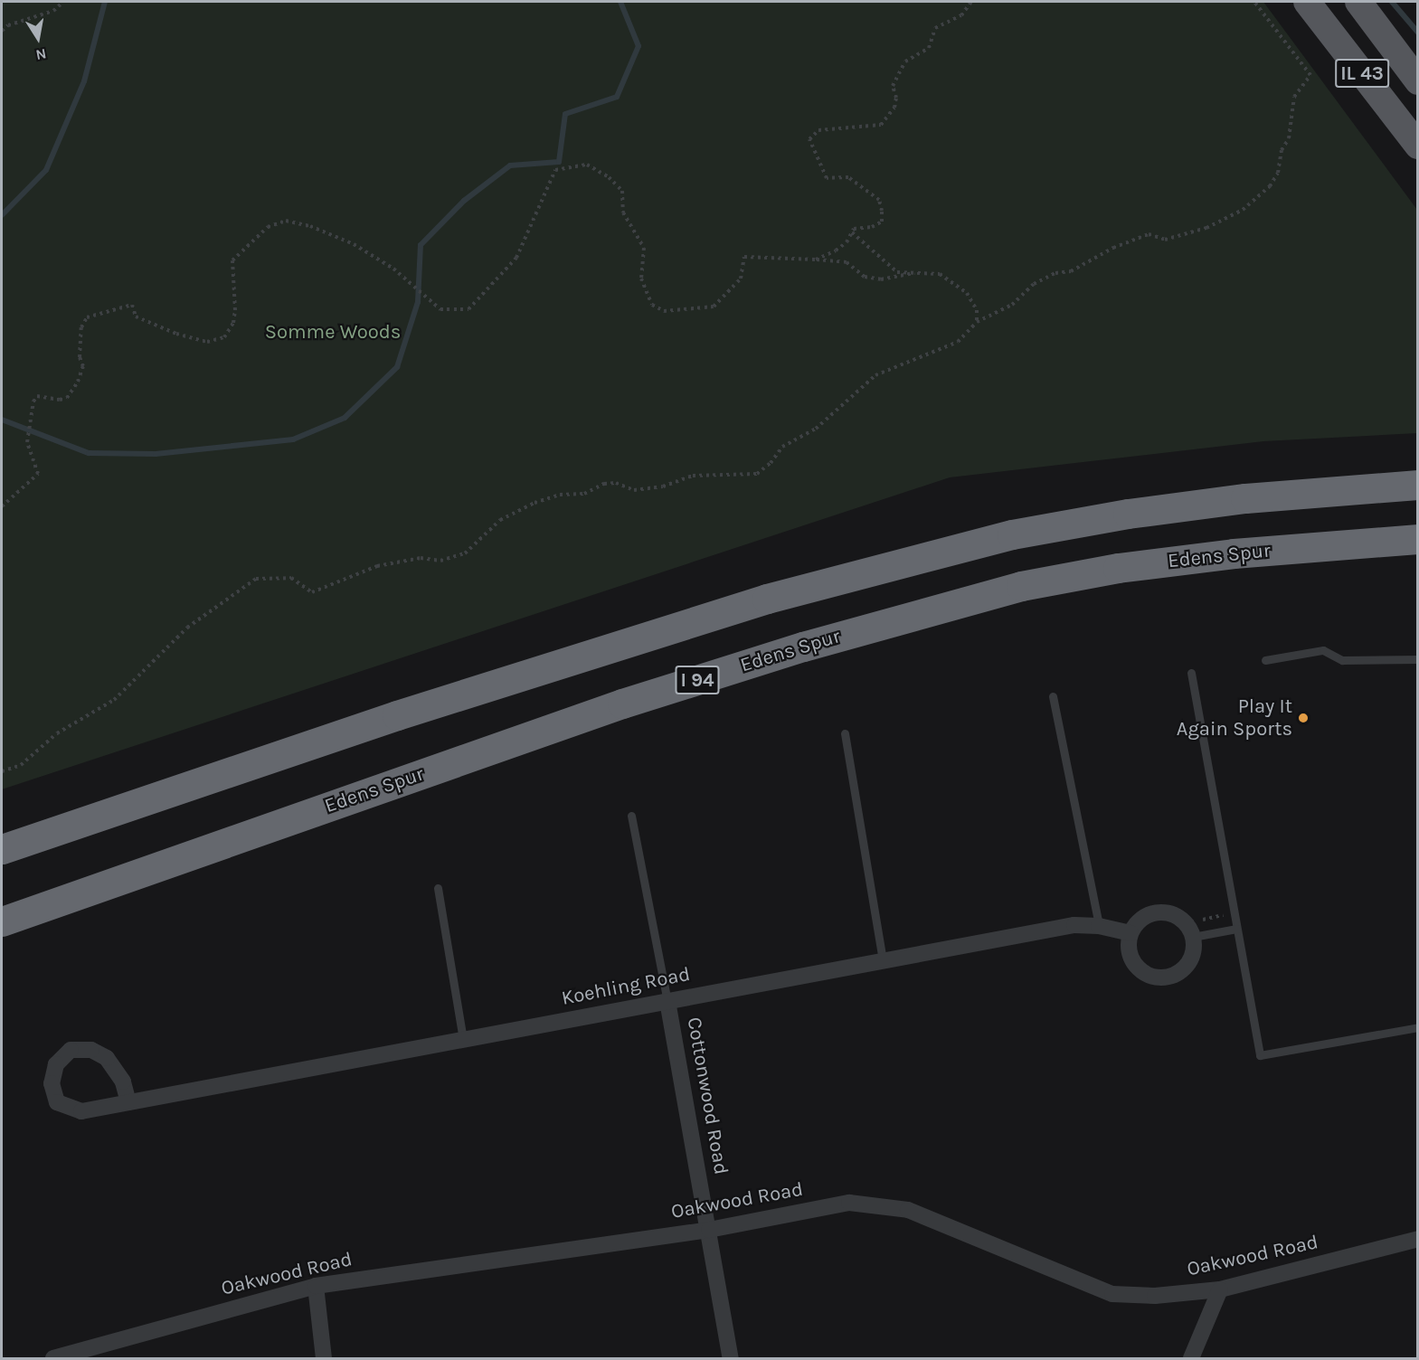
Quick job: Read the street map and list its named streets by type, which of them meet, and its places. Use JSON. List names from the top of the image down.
{
  "streets": {
    "highway": ["Edens Spur", "I 94"],
    "main road": ["IL 43"],
    "street": ["Koehling Road", "Cottonwood Road", "Oakwood Road"]
  },
  "crossings": [
    ["Koehling Road", "Cottonwood Road"],
    ["Cottonwood Road", "Oakwood Road"]
  ],
  "parks": ["Somme Woods"],
  "places": ["Play It Again Sports"],
  "north": "bottom"
}
